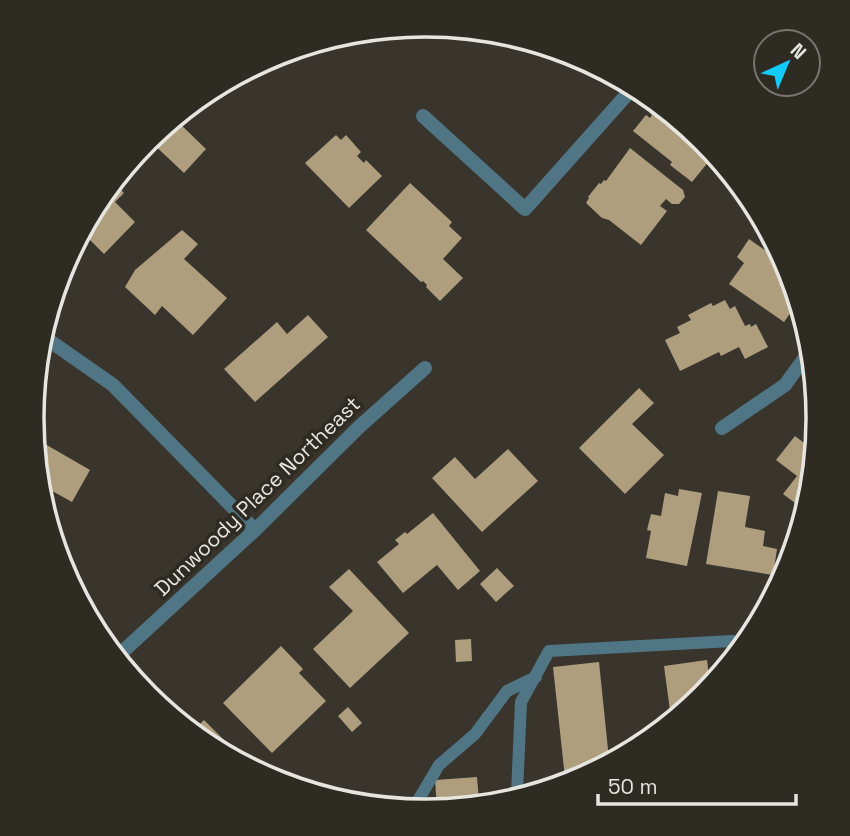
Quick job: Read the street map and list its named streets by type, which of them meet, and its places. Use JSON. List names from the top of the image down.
{
  "streets": {
    "street": ["Dunwoody Place Northeast"]
  },
  "scale_bar": "50 m",
  "north": "top right"
}
